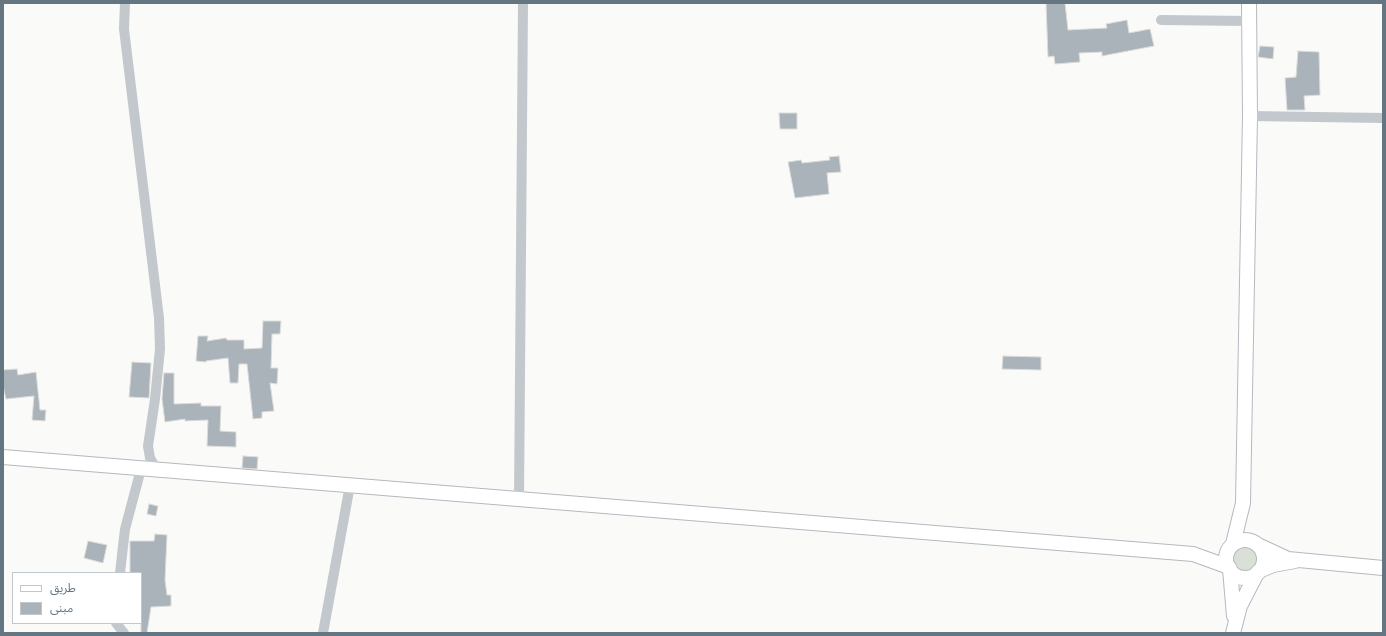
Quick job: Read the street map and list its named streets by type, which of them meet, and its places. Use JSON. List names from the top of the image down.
{
  "legend": ["طريق", "مبنى"]
}
